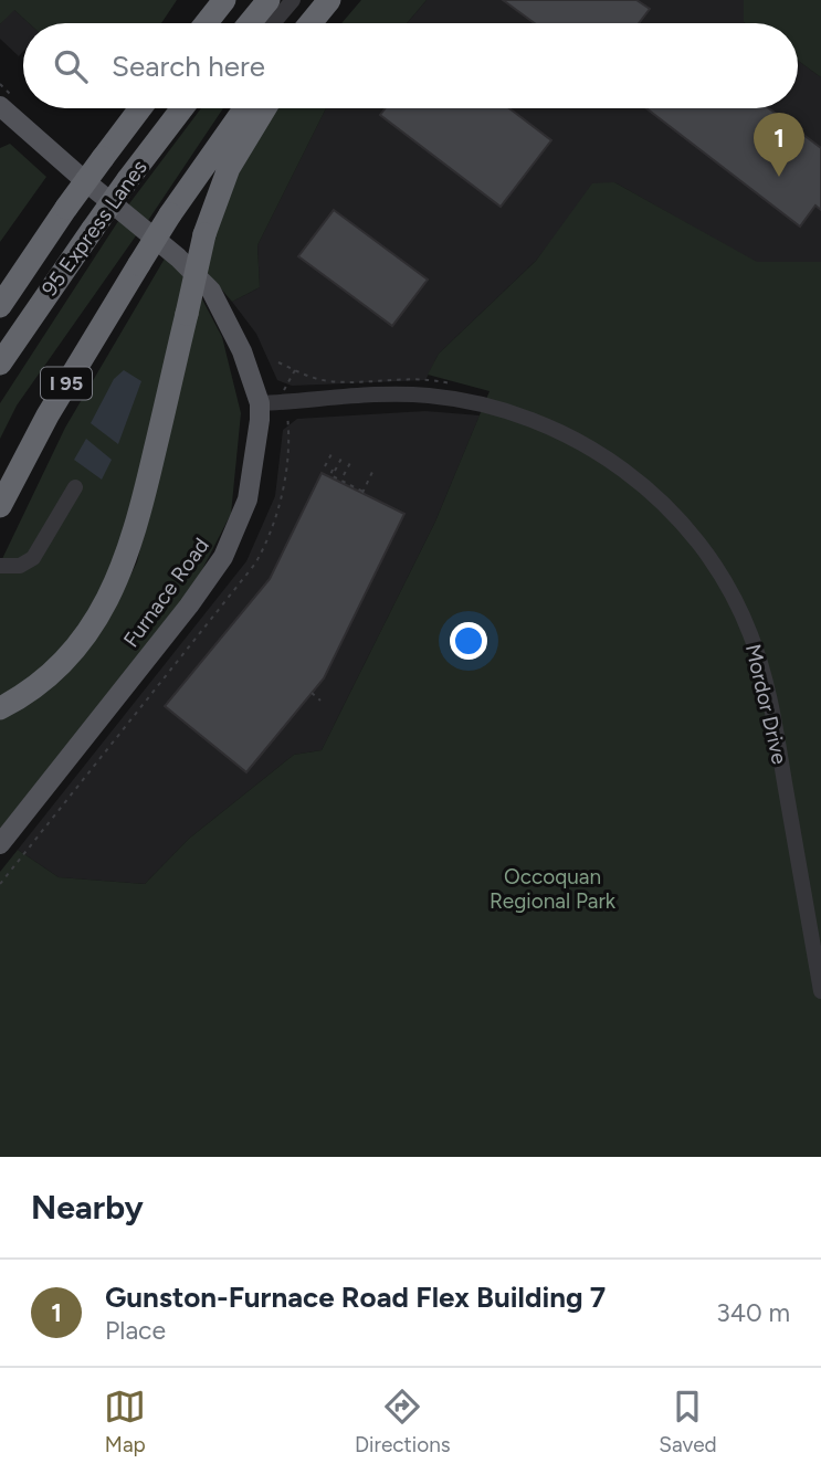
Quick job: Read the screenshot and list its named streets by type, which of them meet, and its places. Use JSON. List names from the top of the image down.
{
  "streets": {
    "highway": ["95 Express Lanes", "I 95"],
    "main road": ["Furnace Road"],
    "street": ["Mordor Drive"]
  },
  "crossings": [
    ["Furnace Road", "Mordor Drive"]
  ],
  "parks": ["Occoquan Regional Park"],
  "page": {
    "search": "Search here",
    "pins": "1",
    "heading": "Nearby",
    "list": [
      {
        "mark": "1",
        "name": "Gunston-Furnace Road Flex Building 7",
        "note": "Place",
        "value": "340 m"
      }
    ],
    "nav": ["Map", "Directions", "Saved"]
  }
}
